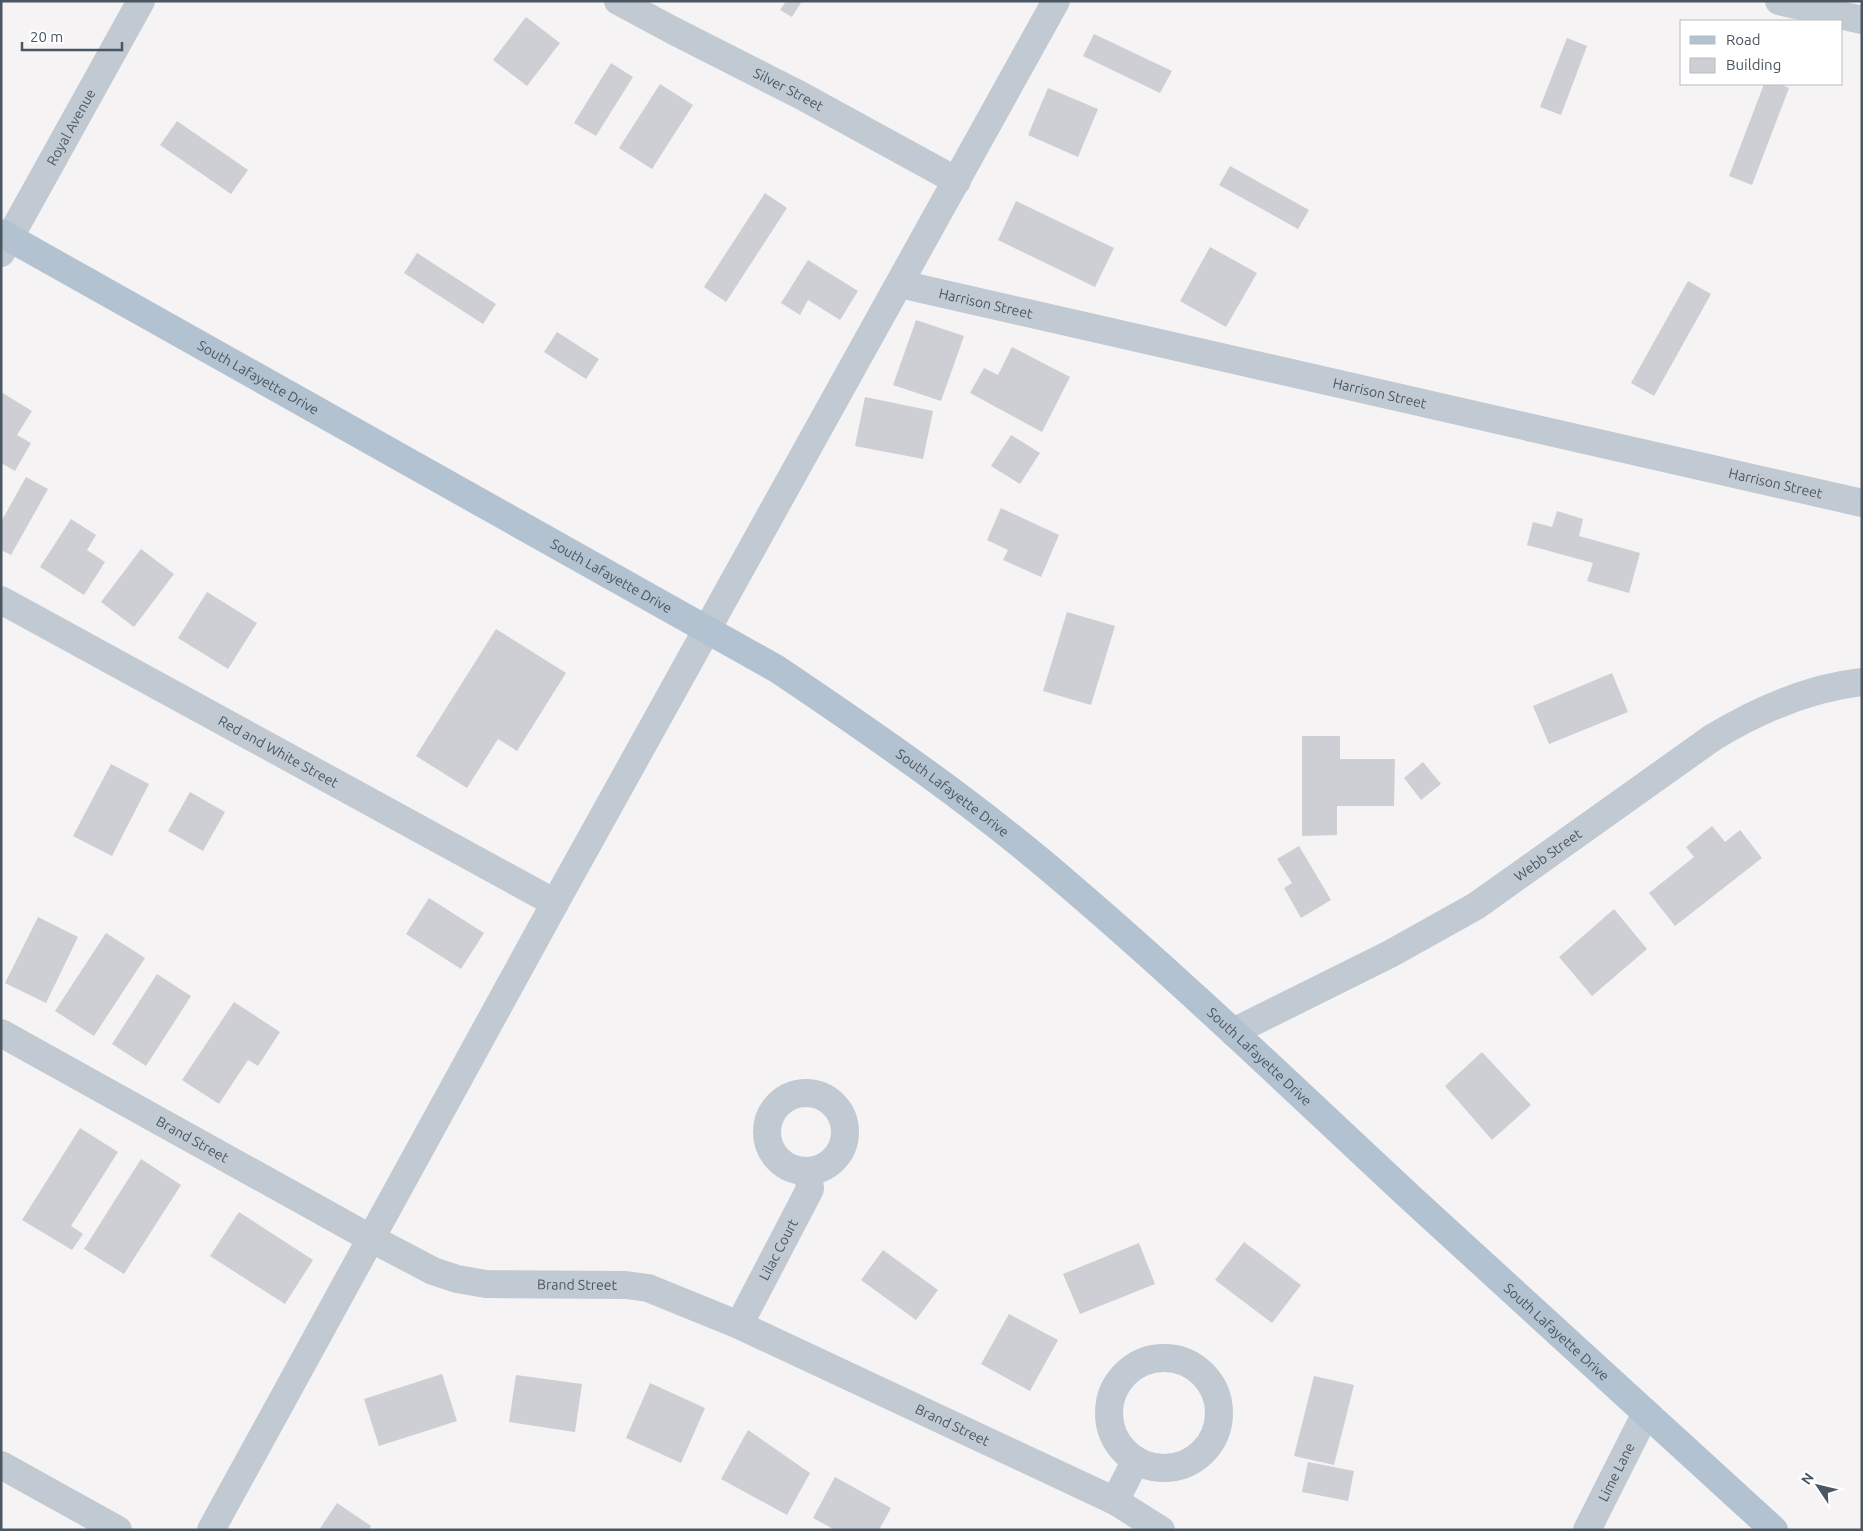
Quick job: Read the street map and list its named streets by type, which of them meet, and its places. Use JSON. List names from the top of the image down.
{
  "streets": {
    "main road": ["South Lafayette Drive"],
    "street": [
      "Silver Street",
      "Royal Avenue",
      "Harrison Street",
      "Red and White Street",
      "Webb Street",
      "Brand Street",
      "Lilac Court",
      "Lime Lane"
    ]
  },
  "crossings": [
    ["Royal Avenue", "South Lafayette Drive"],
    ["South Lafayette Drive", "Webb Street"],
    ["South Lafayette Drive", "Lime Lane"],
    ["Brand Street", "Lilac Court"]
  ],
  "legend": ["Road", "Building"],
  "scale_bar": "20 m",
  "north": "top left"
}
